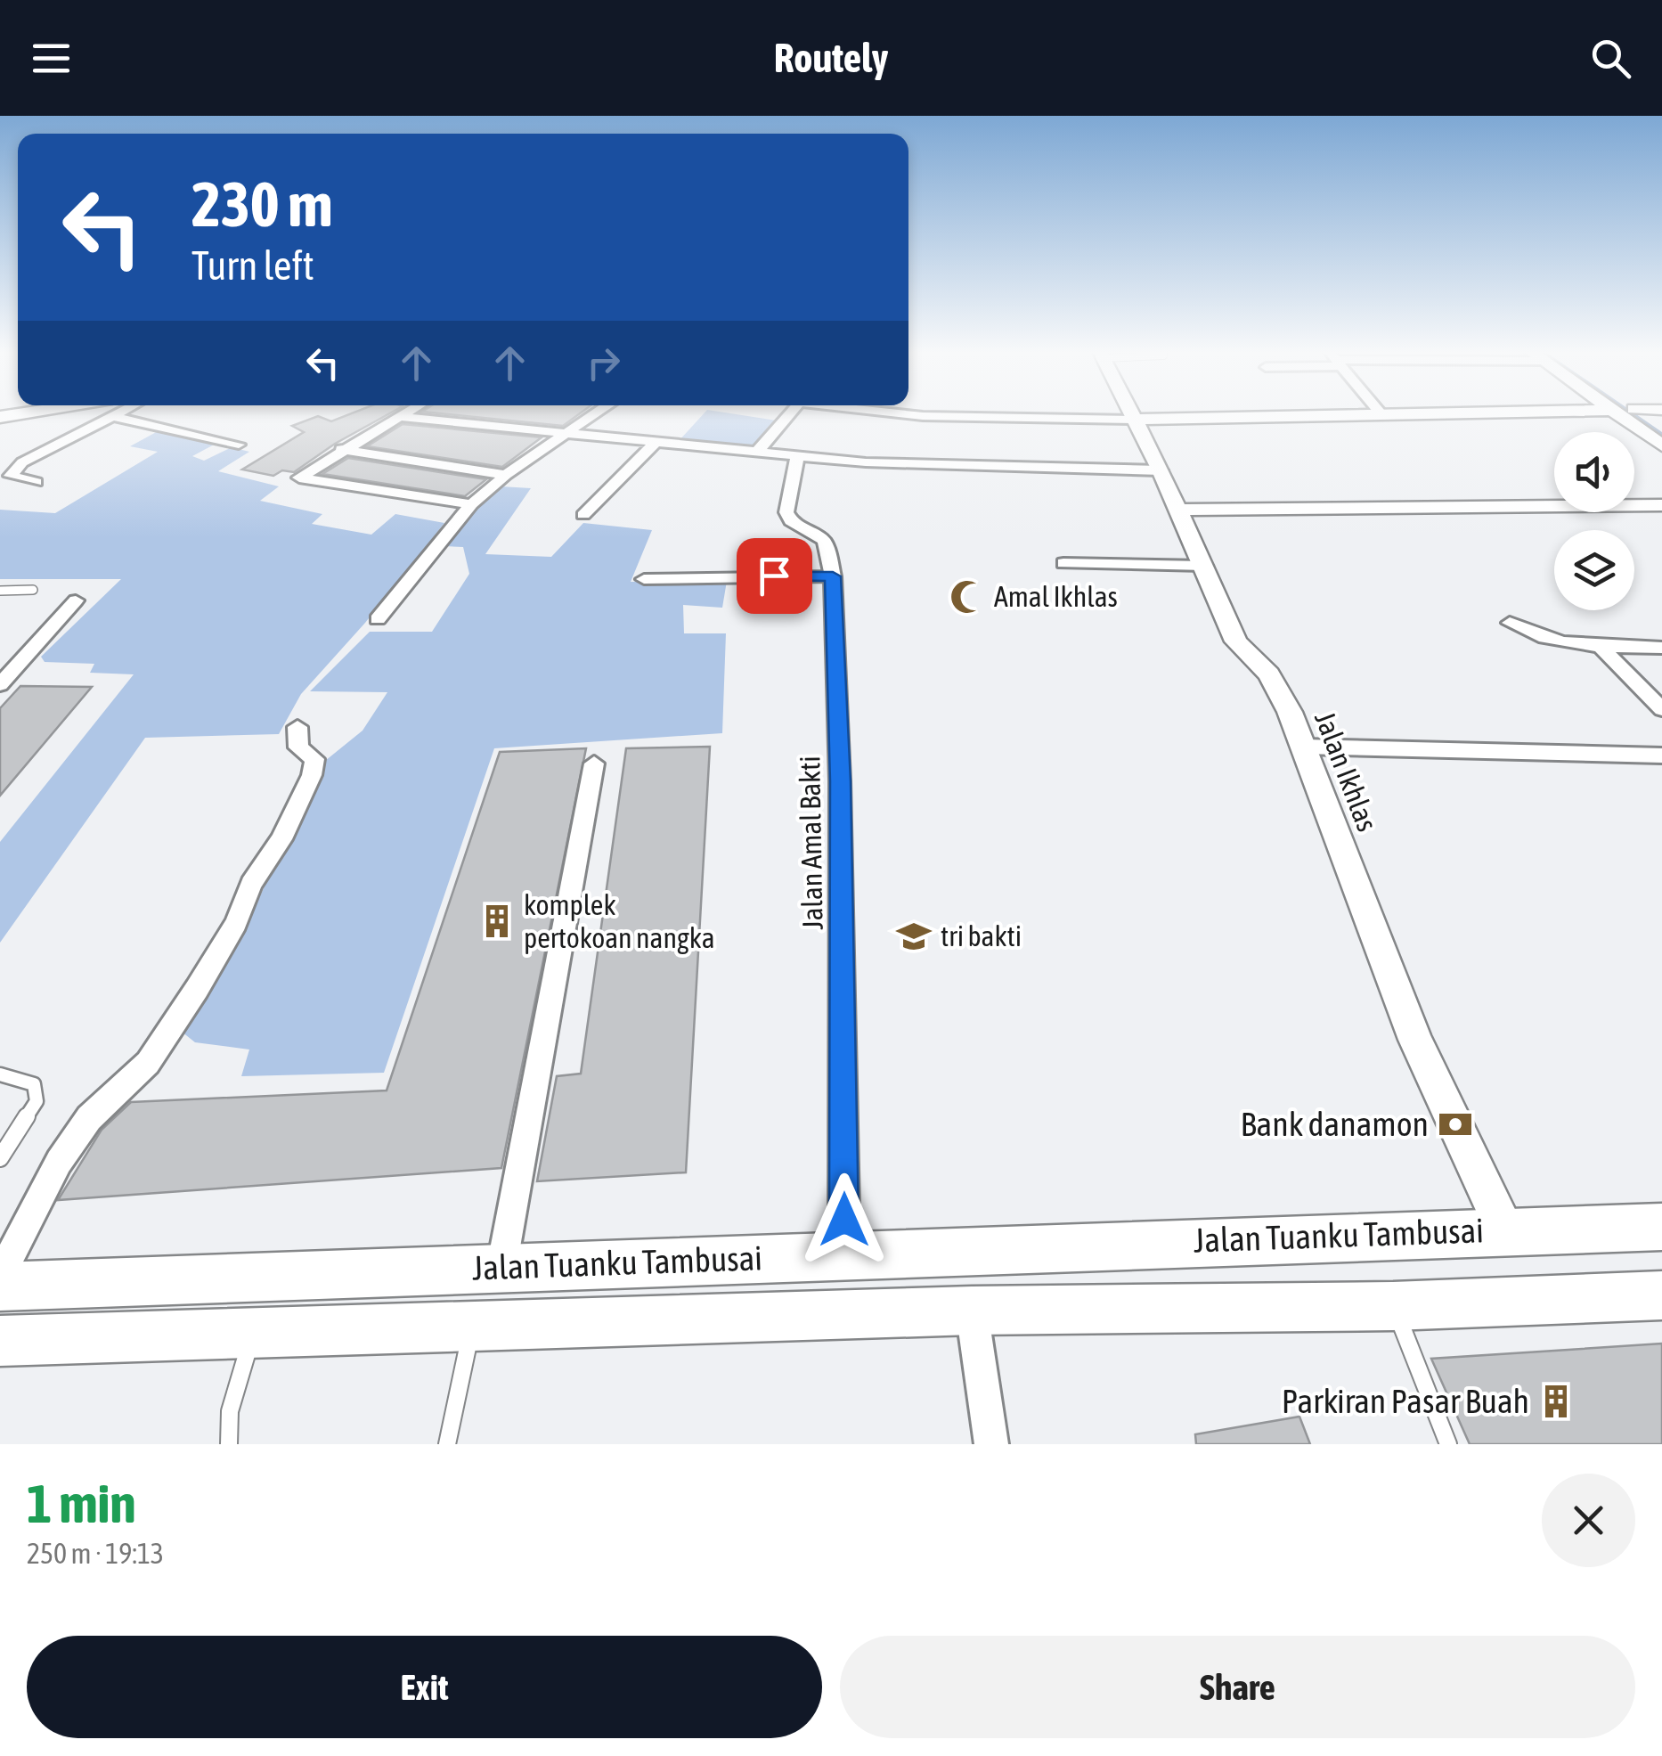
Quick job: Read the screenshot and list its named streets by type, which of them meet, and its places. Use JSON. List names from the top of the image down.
{
  "streets": {
    "main road": ["Jalan Tuanku Tambusai"],
    "street": ["Jalan Ikhlas", "Jalan Amal Bakti"]
  },
  "crossings": [
    ["Jalan Ikhlas", "Jalan Tuanku Tambusai"],
    ["Jalan Amal Bakti", "Jalan Tuanku Tambusai"]
  ],
  "places": {
    "mosque": ["Amal Ikhlas"],
    "building": ["komplek pertokoan nangka", "Parkiran Pasar Buah"],
    "school or university": ["tri bakti"],
    "bank": ["Bank danamon"]
  },
  "page": {
    "header": "Routely",
    "turn": ["230 m", "Turn left"],
    "heading": ["1 min", "250 m · 19:13"],
    "buttons": ["Exit", "Share"]
  }
}
